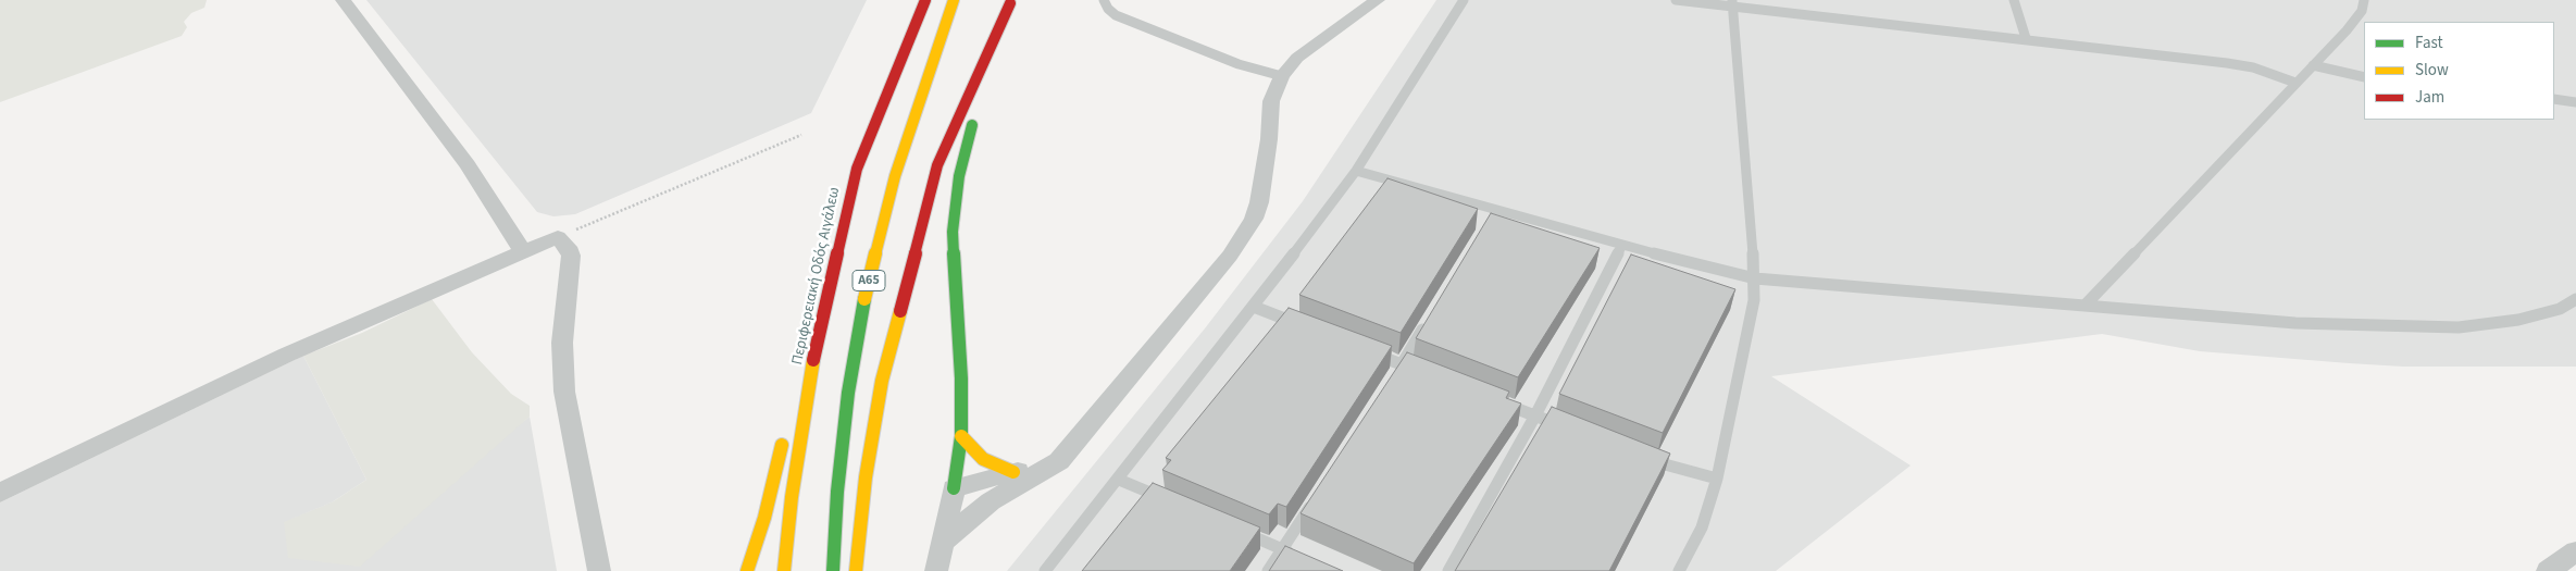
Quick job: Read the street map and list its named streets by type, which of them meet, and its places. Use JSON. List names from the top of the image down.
{
  "streets": {
    "highway": ["Περιφερειακή Οδός Αιγάλεω", "Α65"]
  },
  "legend": ["Fast", "Slow", "Jam"]
}
